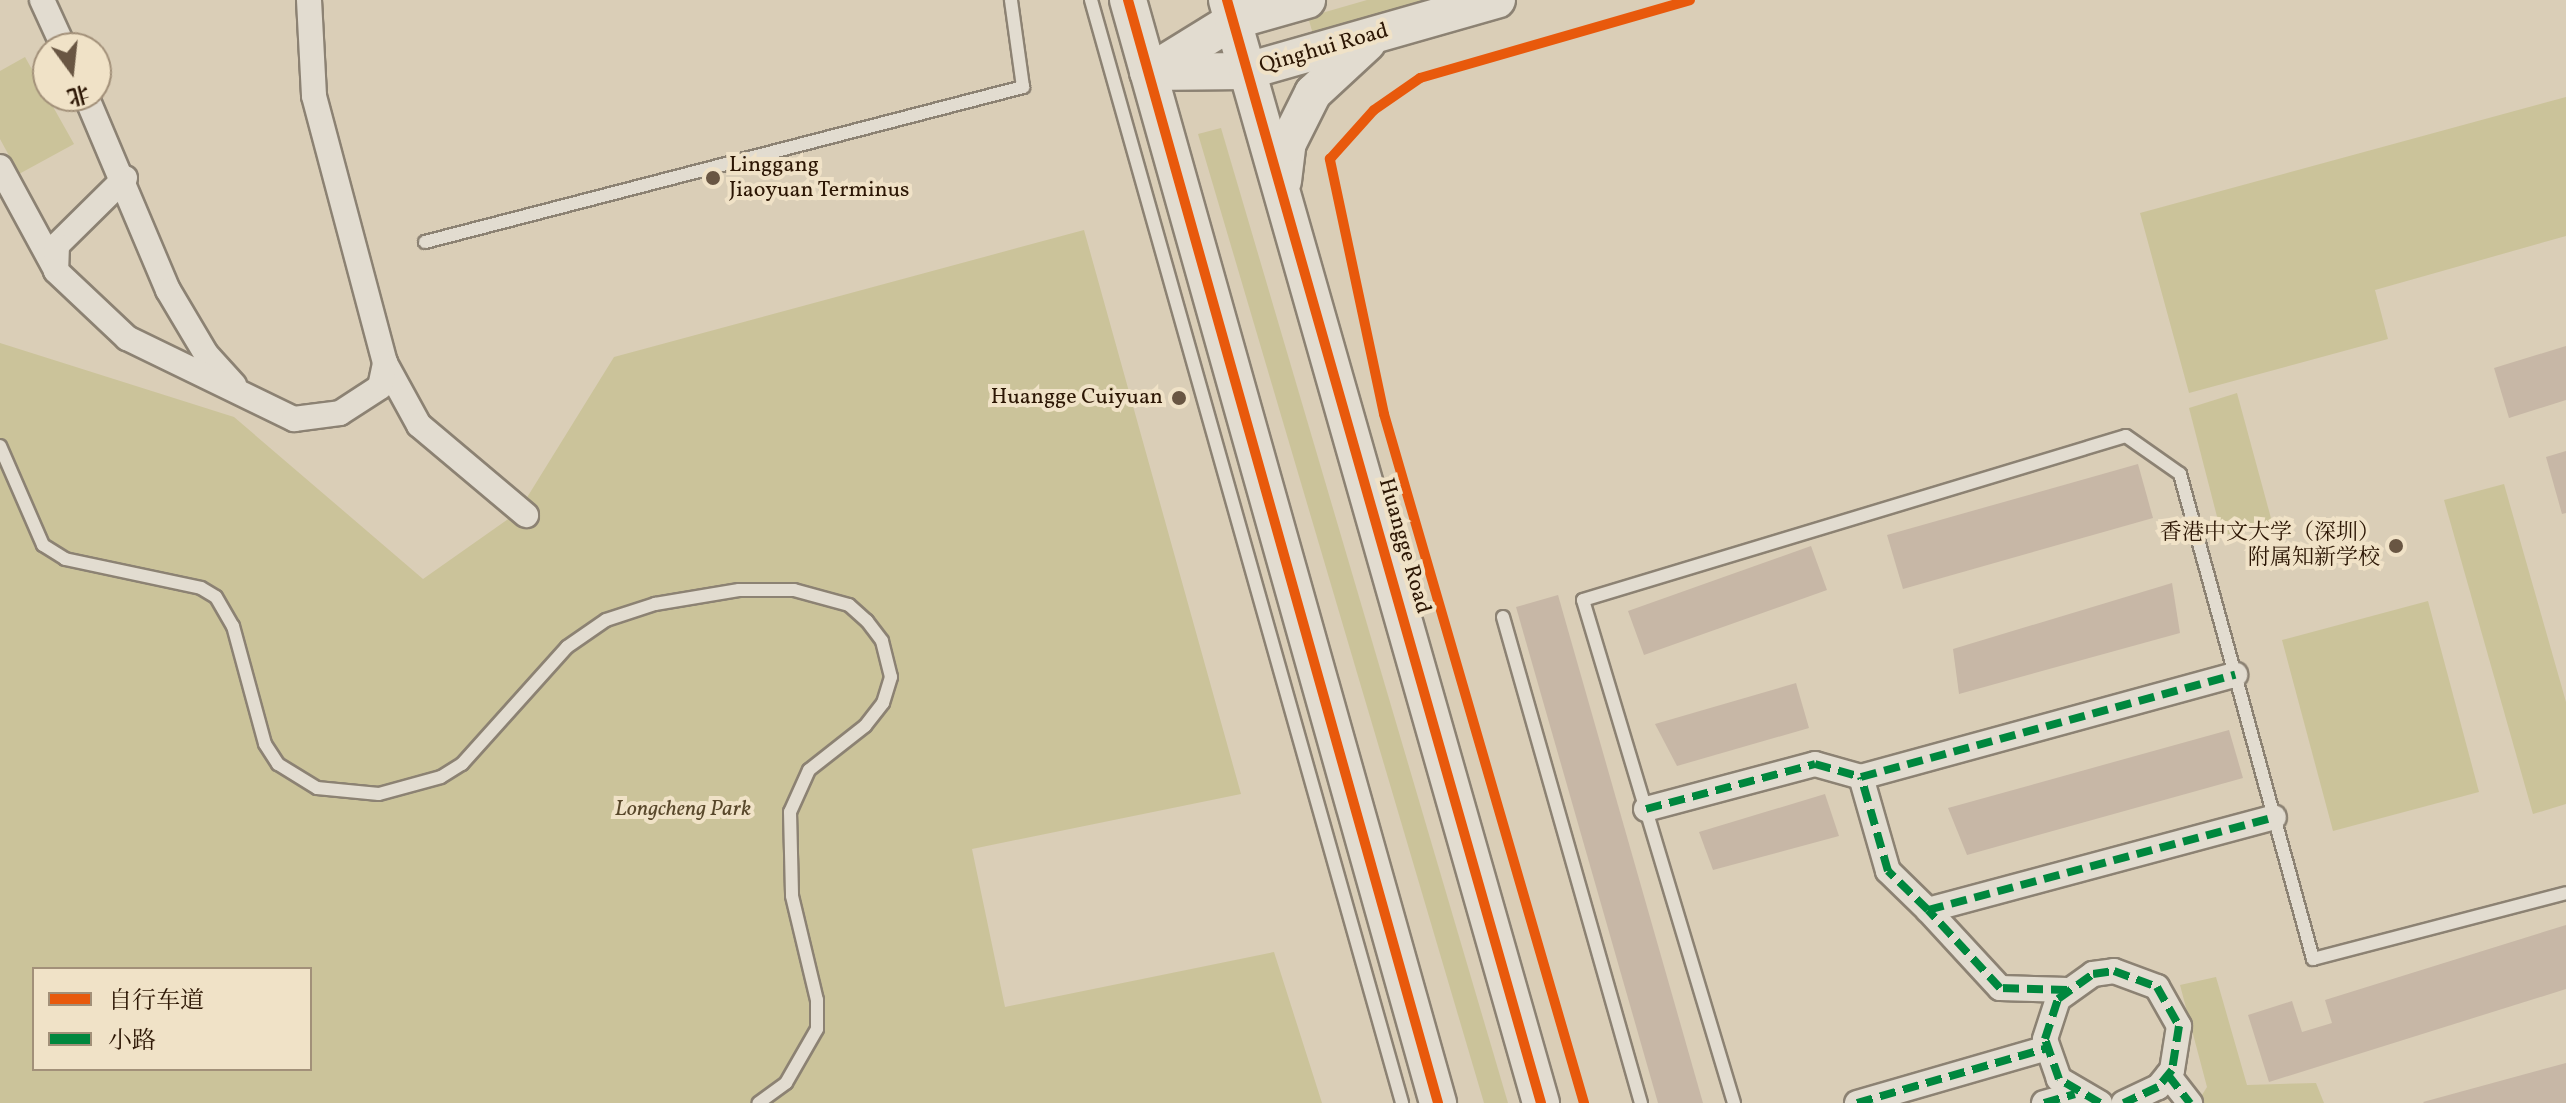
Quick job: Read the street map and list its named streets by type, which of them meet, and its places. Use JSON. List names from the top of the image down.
{
  "streets": {
    "main road": ["Qinghui Road", "Huangge Road"]
  },
  "crossings": [
    ["Qinghui Road", "Huangge Road"]
  ],
  "parks": ["Longcheng Park"],
  "places": ["Linggang Jiaoyuan Terminus", "Huangge Cuiyuan", "香港中文大学（深圳） 附属知新学校"],
  "legend": ["自行车道", "小路"],
  "north": "bottom"
}
